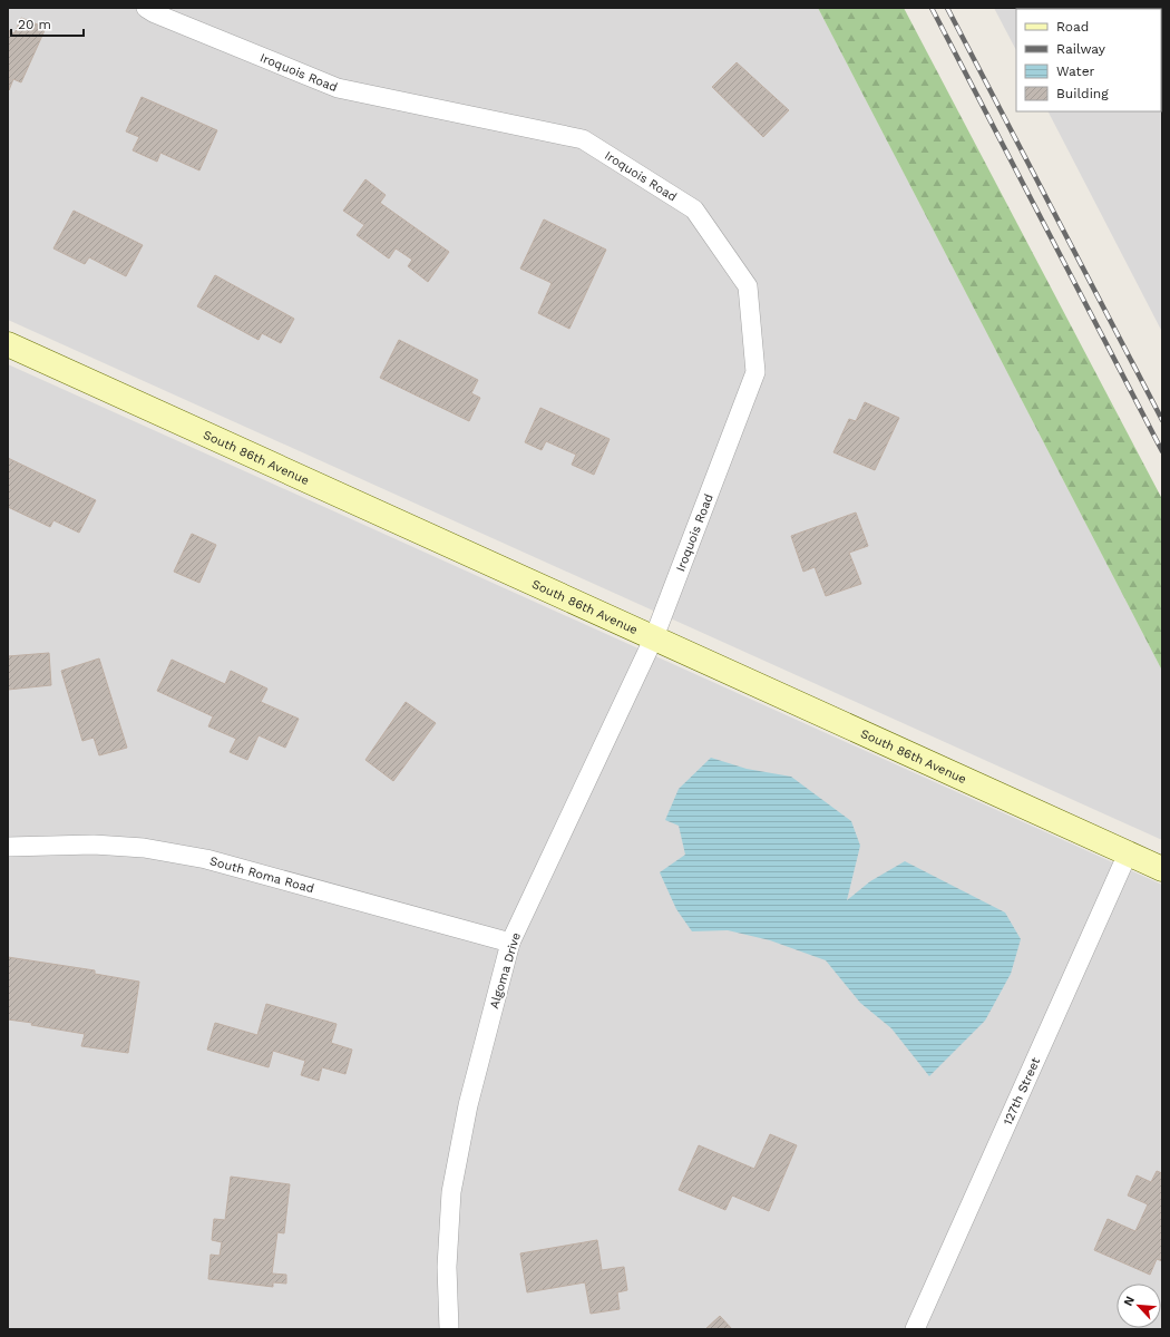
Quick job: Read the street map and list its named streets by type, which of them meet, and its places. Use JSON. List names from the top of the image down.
{
  "streets": {
    "street": [
      "Iroquois Road",
      "South 86th Avenue",
      "South Roma Road",
      "Algoma Drive",
      "127th Street"
    ]
  },
  "crossings": [
    ["Iroquois Road", "South 86th Avenue"],
    ["Iroquois Road", "Algoma Drive"],
    ["South 86th Avenue", "Algoma Drive"],
    ["South 86th Avenue", "127th Street"],
    ["South Roma Road", "Algoma Drive"]
  ],
  "legend": [
    "Road",
    "Railway",
    "Water",
    "Building"
  ],
  "scale_bar": "20 m",
  "north": "top left"
}
